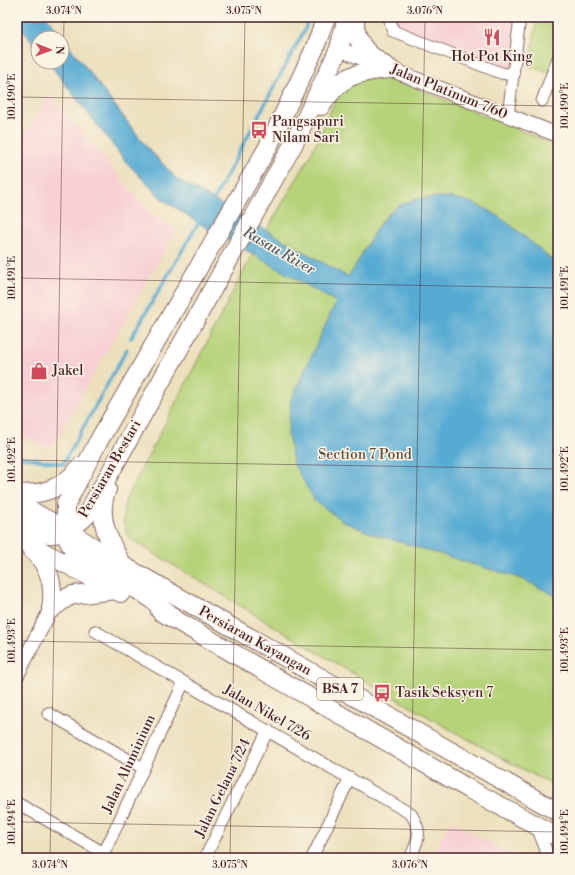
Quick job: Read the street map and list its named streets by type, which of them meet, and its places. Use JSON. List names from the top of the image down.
{
  "streets": {
    "main road": ["Persiaran Bestari", "Persiaran Kayangan", "BSA 7"],
    "street": [
      "Jalan Platinum 7/60",
      "Jalan Nikel 7/26",
      "Jalan Aluminium",
      "Jalan Gelana 7/24"
    ]
  },
  "crossings": [
    ["Jalan Platinum 7/60", "Persiaran Bestari"],
    ["Persiaran Bestari", "Persiaran Kayangan"],
    ["Jalan Nikel 7/26", "Jalan Aluminium"],
    ["Jalan Nikel 7/26", "Jalan Gelana 7/24"]
  ],
  "water": ["Rasau River"],
  "parks": ["Section 7 Pond"],
  "places": {
    "restaurant": ["Hot Pot King"],
    "bus stop": ["Pangsapuri Nilam Sari", "Tasik Seksyen 7"],
    "shop": ["Jakel"]
  },
  "north": "right",
  "coordinates": [
    "3.074°N",
    "3.075°N",
    "3.076°N",
    "101.490°E",
    "101.491°E",
    "101.492°E",
    "101.493°E",
    "101.494°E"
  ]
}
